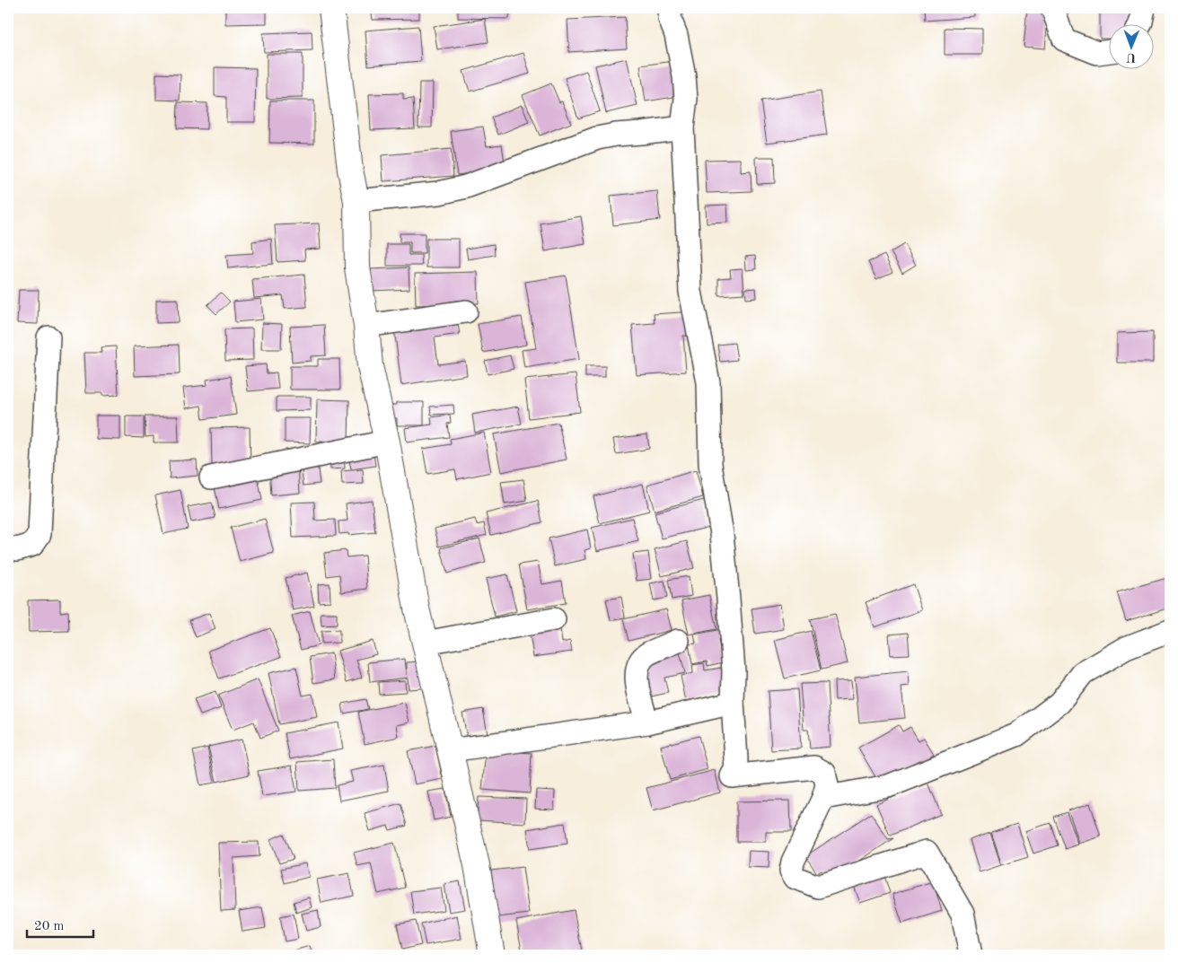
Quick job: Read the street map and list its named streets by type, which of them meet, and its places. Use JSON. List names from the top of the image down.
{
  "scale_bar": "20 m",
  "north": "bottom"
}
